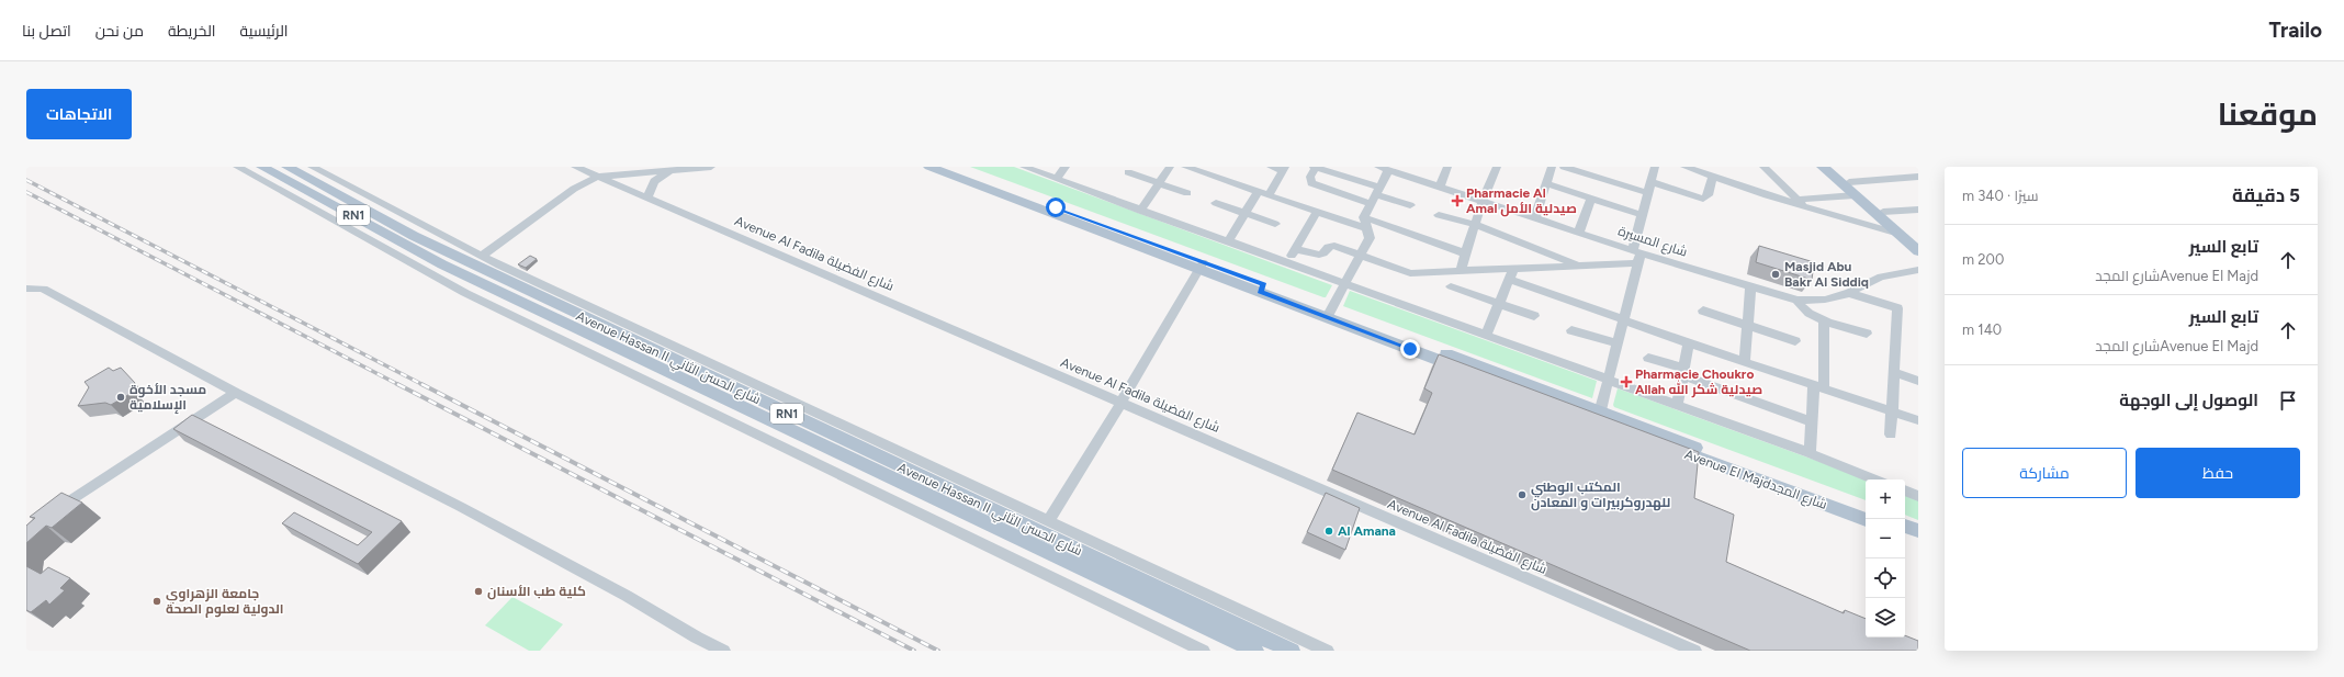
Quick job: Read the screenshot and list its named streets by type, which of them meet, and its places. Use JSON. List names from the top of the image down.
{
  "streets": {
    "main road": ["RN1", "Avenue Hassan II شارع الحسن الثاني", "Avenue El Majdشارع المجد"],
    "street": ["شارع المسيرة", "Avenue Al Fadila شارع الفضيلة"]
  },
  "places": {
    "health": ["Pharmacie Al Amal صيدلية الأمل", "Pharmacie Choukro Allah صيدلية شكر الله"],
    "other": [
      "Masjid Abu Bakr Al Siddiq",
      "مسجد الأخوة الإسلامية",
      "المكتب الوطني للهدروكربيرات و المعادن",
      "Al Amana",
      "كلية طب الأسنان",
      "جامعة الزهراوي الدولية لعلوم الصحة"
    ]
  },
  "page": {
    "header": "Trailo",
    "nav": [
      "الرئيسية",
      "الخريطة",
      "من نحن",
      "اتصل بنا"
    ],
    "title": "موقعنا",
    "buttons": [
      "الاتجاهات",
      ["حفظ", "مشاركة"]
    ],
    "heading": ["5 دقيقة", "سيرًا · 340 m"],
    "list": [
      ["تابع السير", "Avenue El Majdشارع المجد", "200 m"],
      ["تابع السير", "Avenue El Majdشارع المجد", "140 m"],
      "الوصول إلى الوجهة"
    ],
    "map_buttons": ["+", "−"]
  }
}
